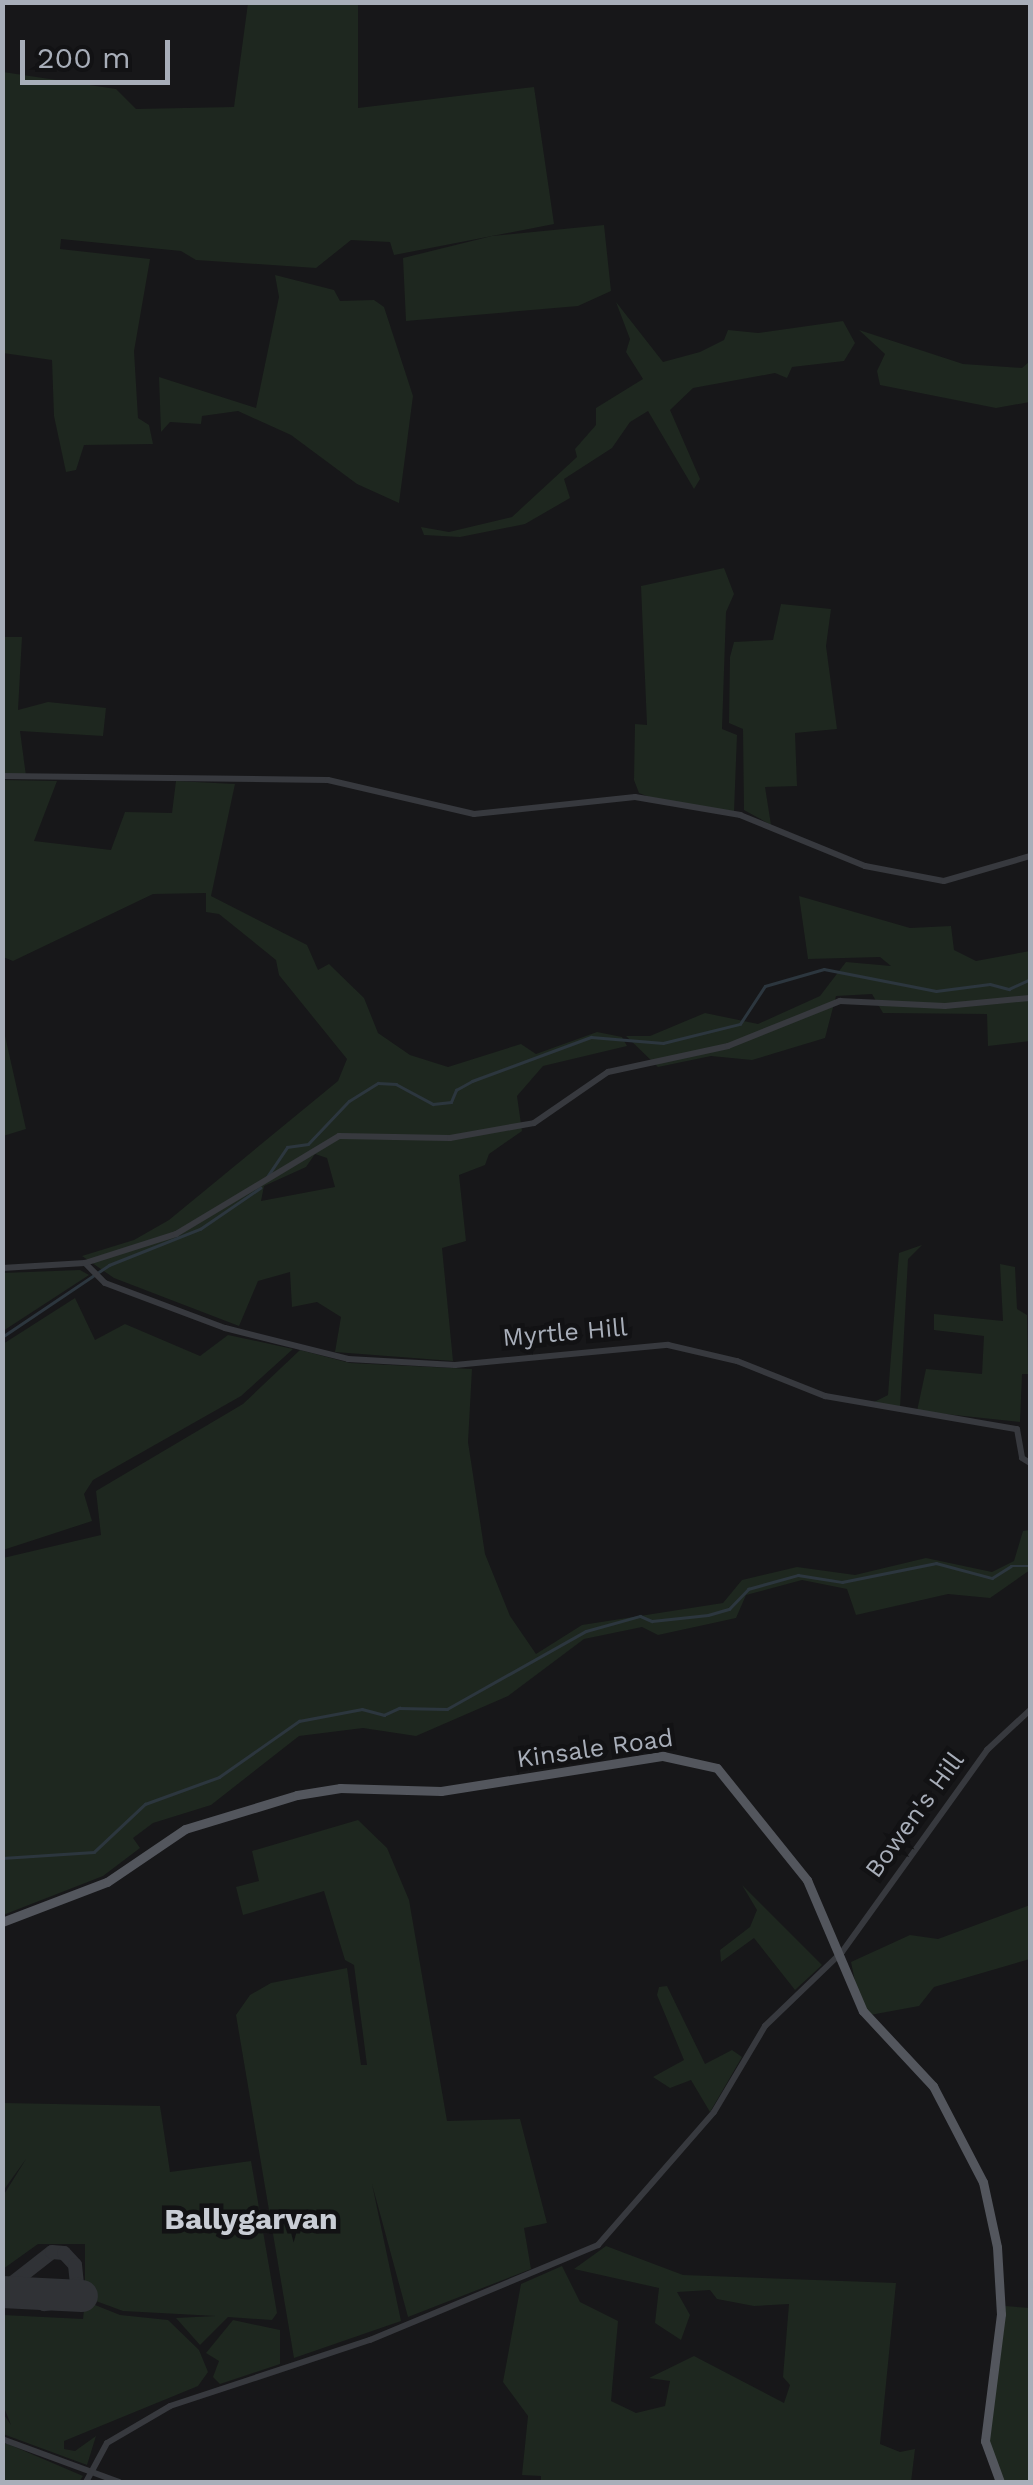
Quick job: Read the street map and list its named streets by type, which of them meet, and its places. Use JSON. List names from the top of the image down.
{
  "streets": {
    "main road": ["Kinsale Road"],
    "street": ["Myrtle Hill", "Bowen's Hill"]
  },
  "crossings": [
    ["Kinsale Road", "Bowen's Hill"]
  ],
  "districts": ["Ballygarvan"],
  "scale_bar": "200 m"
}
